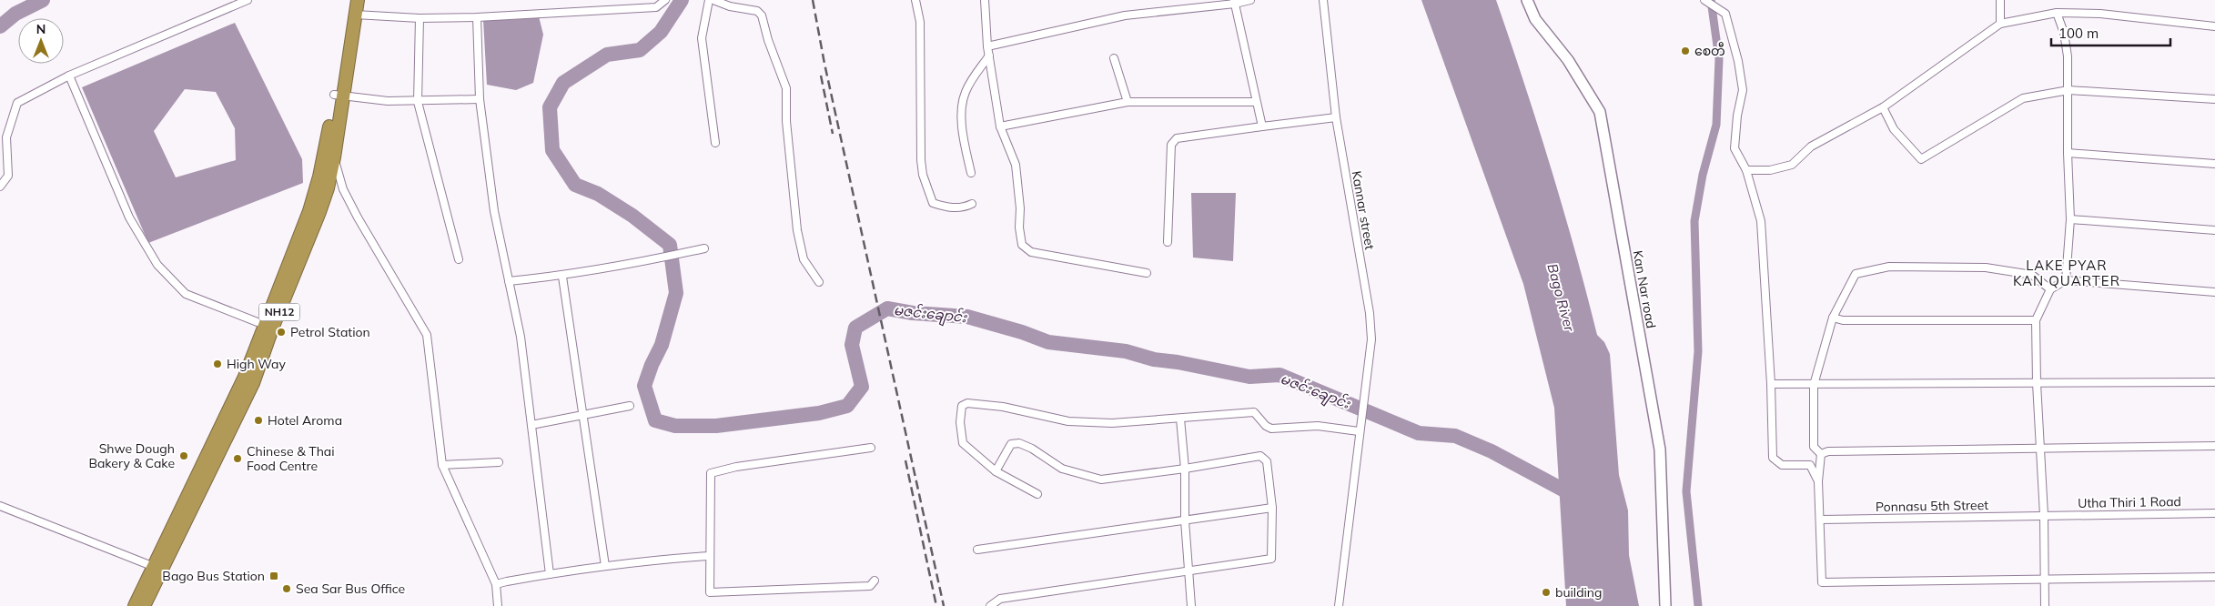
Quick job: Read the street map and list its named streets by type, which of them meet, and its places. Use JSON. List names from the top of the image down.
{
  "streets": {
    "highway": ["NH12"],
    "street": [
      "Kannar street",
      "Kan Nar road",
      "Utha Thiri 1 Road",
      "Ponnasu 5th Street"
    ]
  },
  "crossings": [
    ["Utha Thiri 1 Road", "Ponnasu 5th Street"]
  ],
  "districts": ["LAKE PYAR KAN QUARTER"],
  "water": ["Bago River", "မဇင်းချောင်း"],
  "places": {
    "other": [
      "စေတီ",
      "Petrol Station",
      "High Way",
      "Hotel Aroma",
      "Shwe Dough Bakery & Cake",
      "Chinese & Thai Food Centre",
      "Sea Sar Bus Office",
      "building"
    ],
    "transit": ["Bago Bus Station"]
  },
  "scale_bar": "100 m",
  "north": "top"
}
